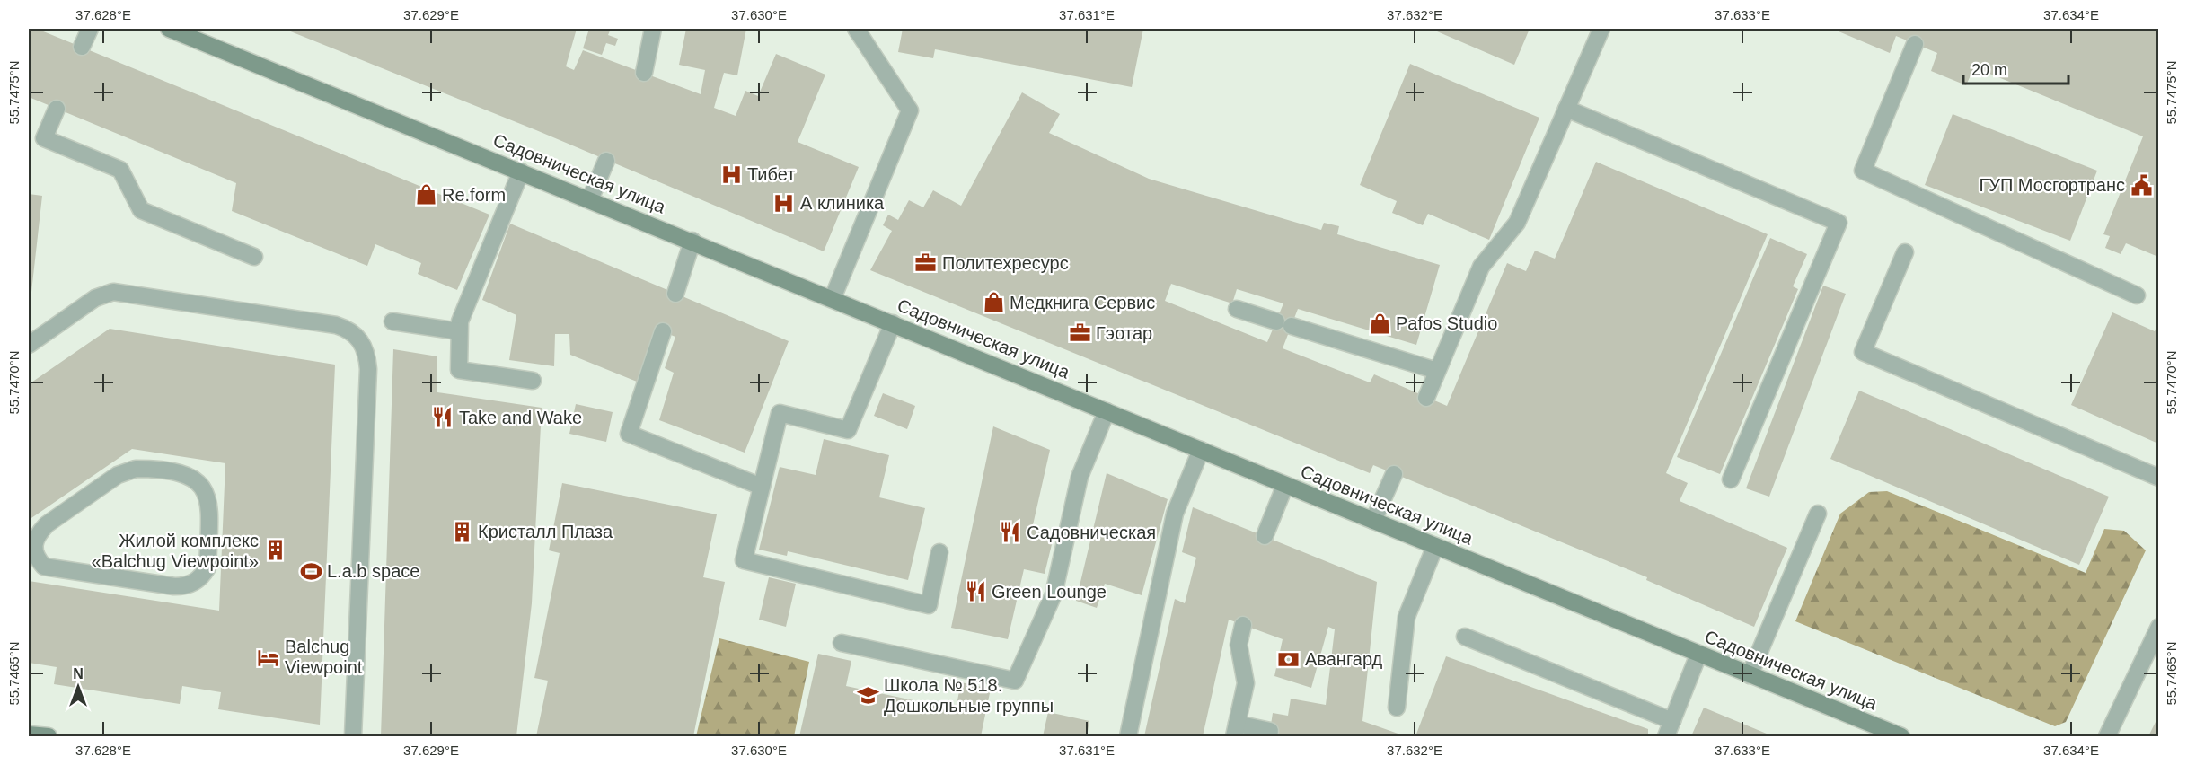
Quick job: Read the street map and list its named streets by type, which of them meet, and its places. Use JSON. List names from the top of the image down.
{
  "streets": {
    "street": ["Садовническая улица"]
  },
  "places": {
    "hospital": ["Тибет", "А клиника"],
    "public building": ["ГУП Мосгортранс"],
    "shop": ["Re.form", "Медкнига Сервис", "Pafos Studio"],
    "office": ["Политехресурс", "Гэотар"],
    "restaurant": ["Take and Wake", "Садовническая", "Green Lounge"],
    "building": ["Кристалл Плаза", "Жилой комплекс «Balchug Viewpoint»"],
    "sports": ["L.a.b space"],
    "hotel": ["Balchug Viewpoint"],
    "bank": ["Авангард"],
    "school or university": ["Школа № 518. Дошкольные группы"]
  },
  "scale_bar": "20 m",
  "north": "top",
  "coordinates": [
    "37.628°E",
    "37.629°E",
    "37.630°E",
    "37.631°E",
    "37.632°E",
    "37.633°E",
    "37.634°E",
    "55.7475°N",
    "55.7470°N",
    "55.7465°N"
  ]
}
